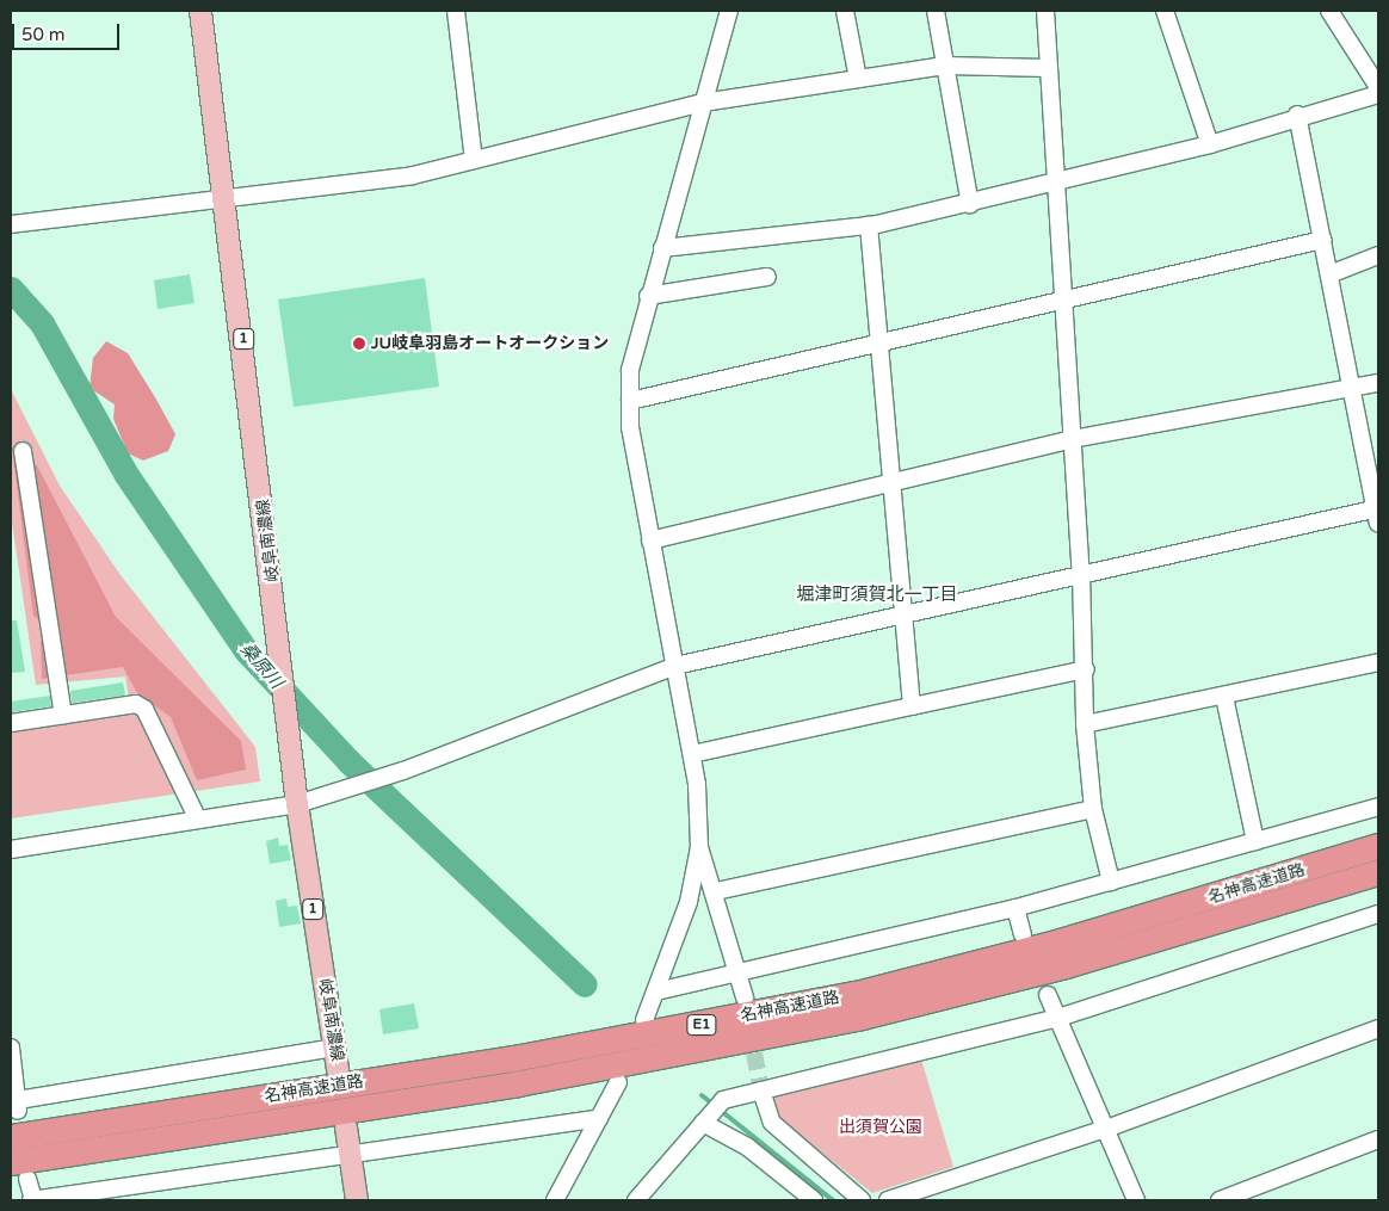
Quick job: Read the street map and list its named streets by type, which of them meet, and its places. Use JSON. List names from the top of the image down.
{
  "streets": {
    "highway": ["名神高速道路", "E1"],
    "main road": ["1", "岐阜南濃線"]
  },
  "districts": ["堀津町須賀北一丁目"],
  "water": ["桑原川"],
  "parks": ["出須賀公園"],
  "places": ["JU岐阜羽島オートオークション"],
  "scale_bar": "50 m"
}
